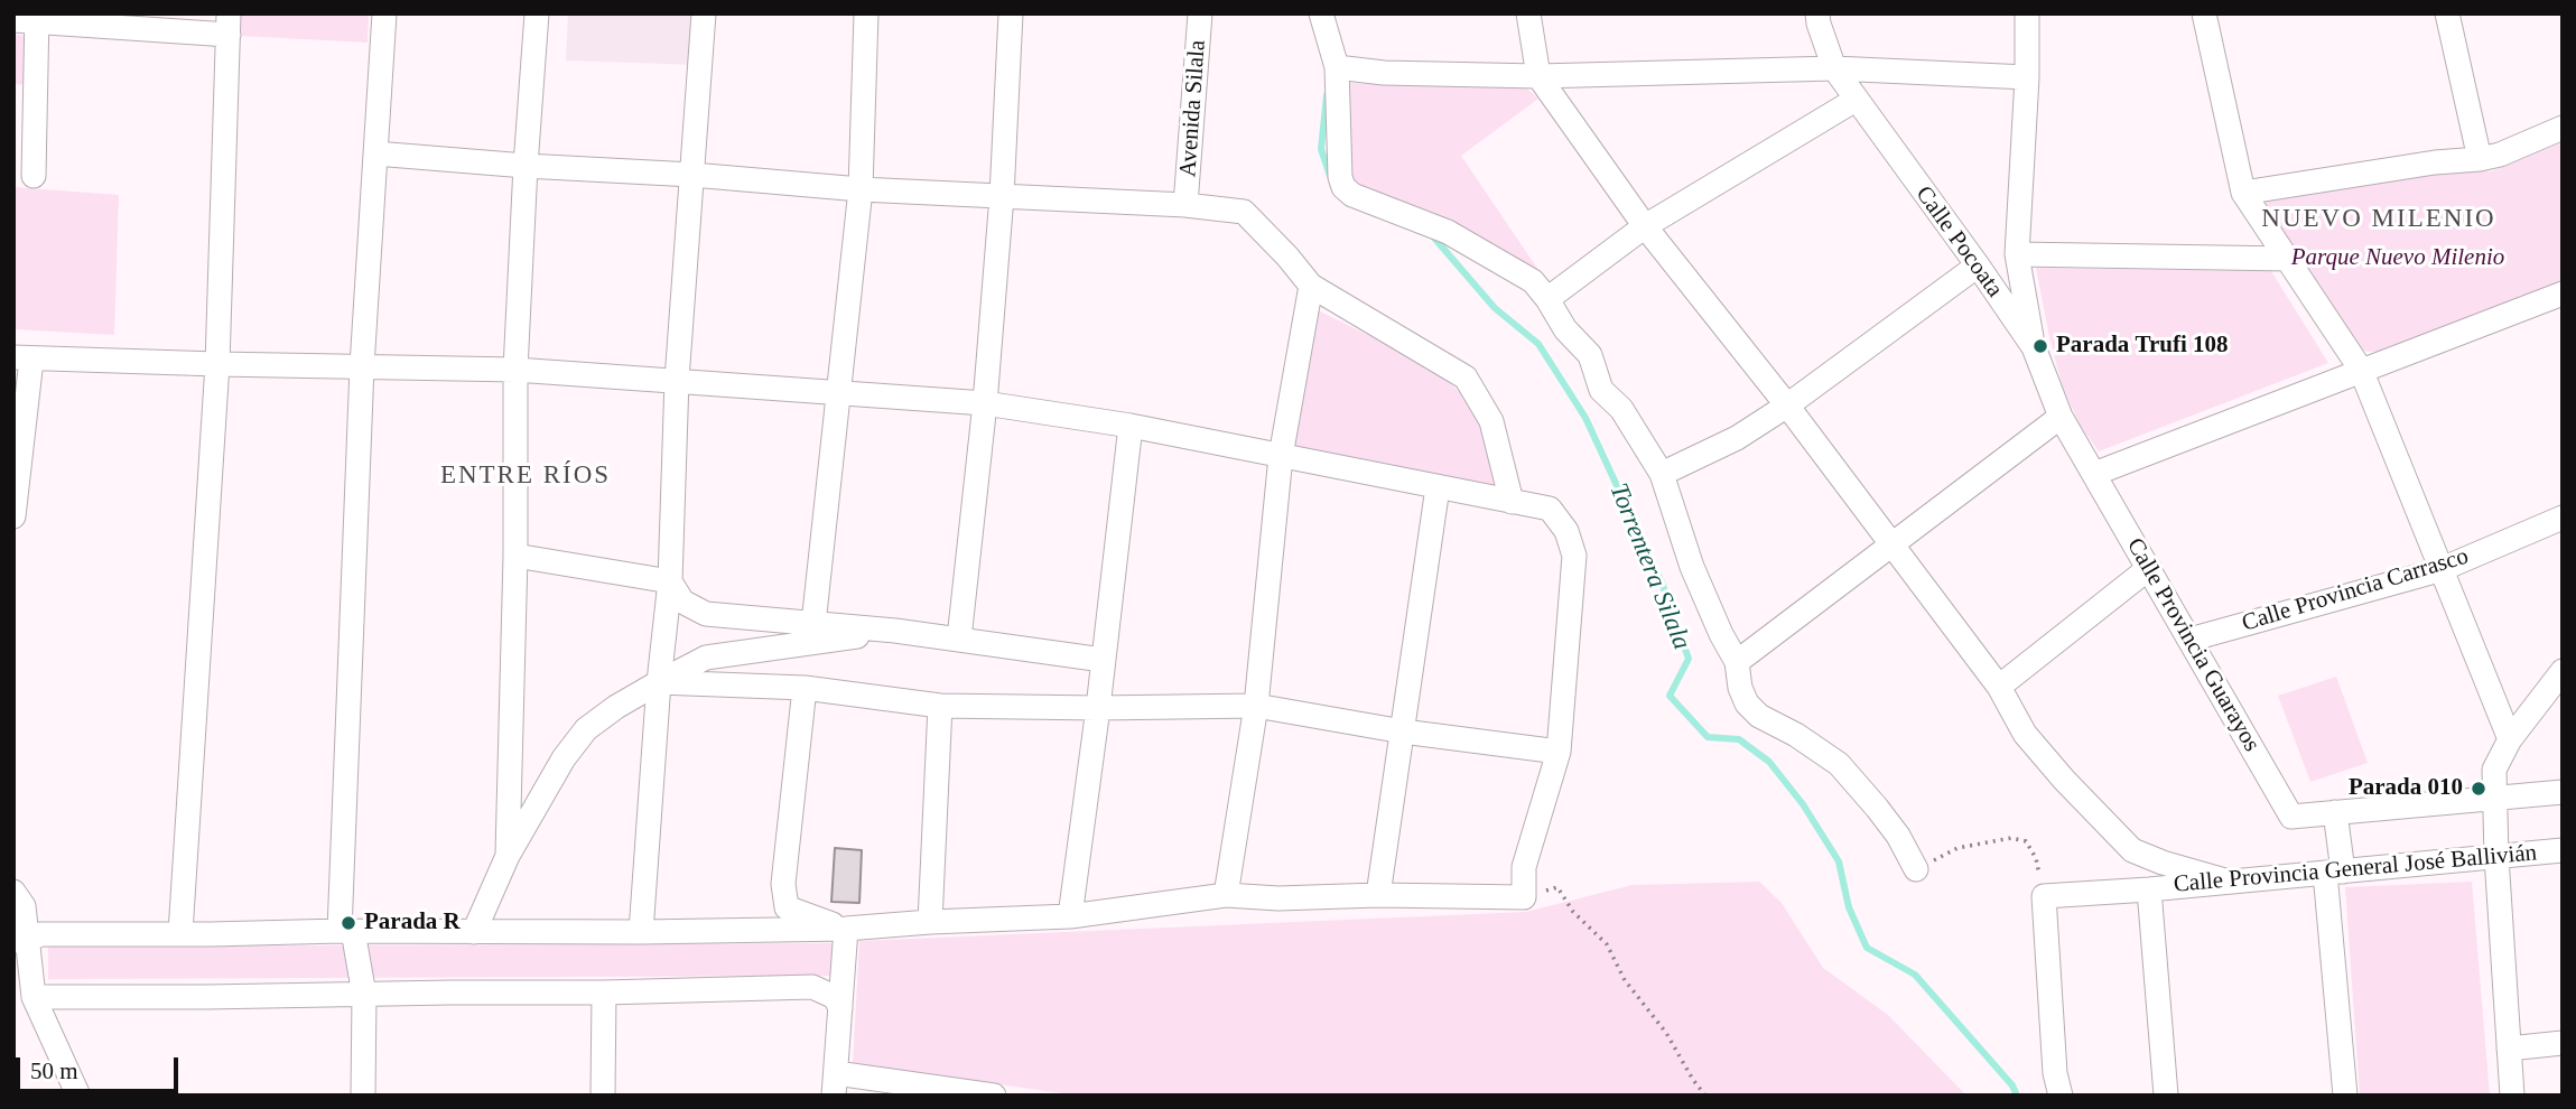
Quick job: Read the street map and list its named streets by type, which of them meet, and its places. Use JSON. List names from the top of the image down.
{
  "streets": {
    "street": [
      "Avenida Silala",
      "Calle Pocoata",
      "Calle Provincia Carrasco",
      "Calle Provincia Guarayos",
      "Calle Provincia General José Ballivián"
    ]
  },
  "crossings": [
    ["Calle Pocoata", "Calle Provincia Guarayos"],
    ["Calle Provincia Carrasco", "Calle Provincia Guarayos"]
  ],
  "districts": ["NUEVO MILENIO", "ENTRE RÍOS"],
  "water": ["Torrentera Silala"],
  "parks": ["Parque Nuevo Milenio"],
  "places": ["Parada Trufi 108", "Parada 010", "Parada R"],
  "scale_bar": "50 m"
}
